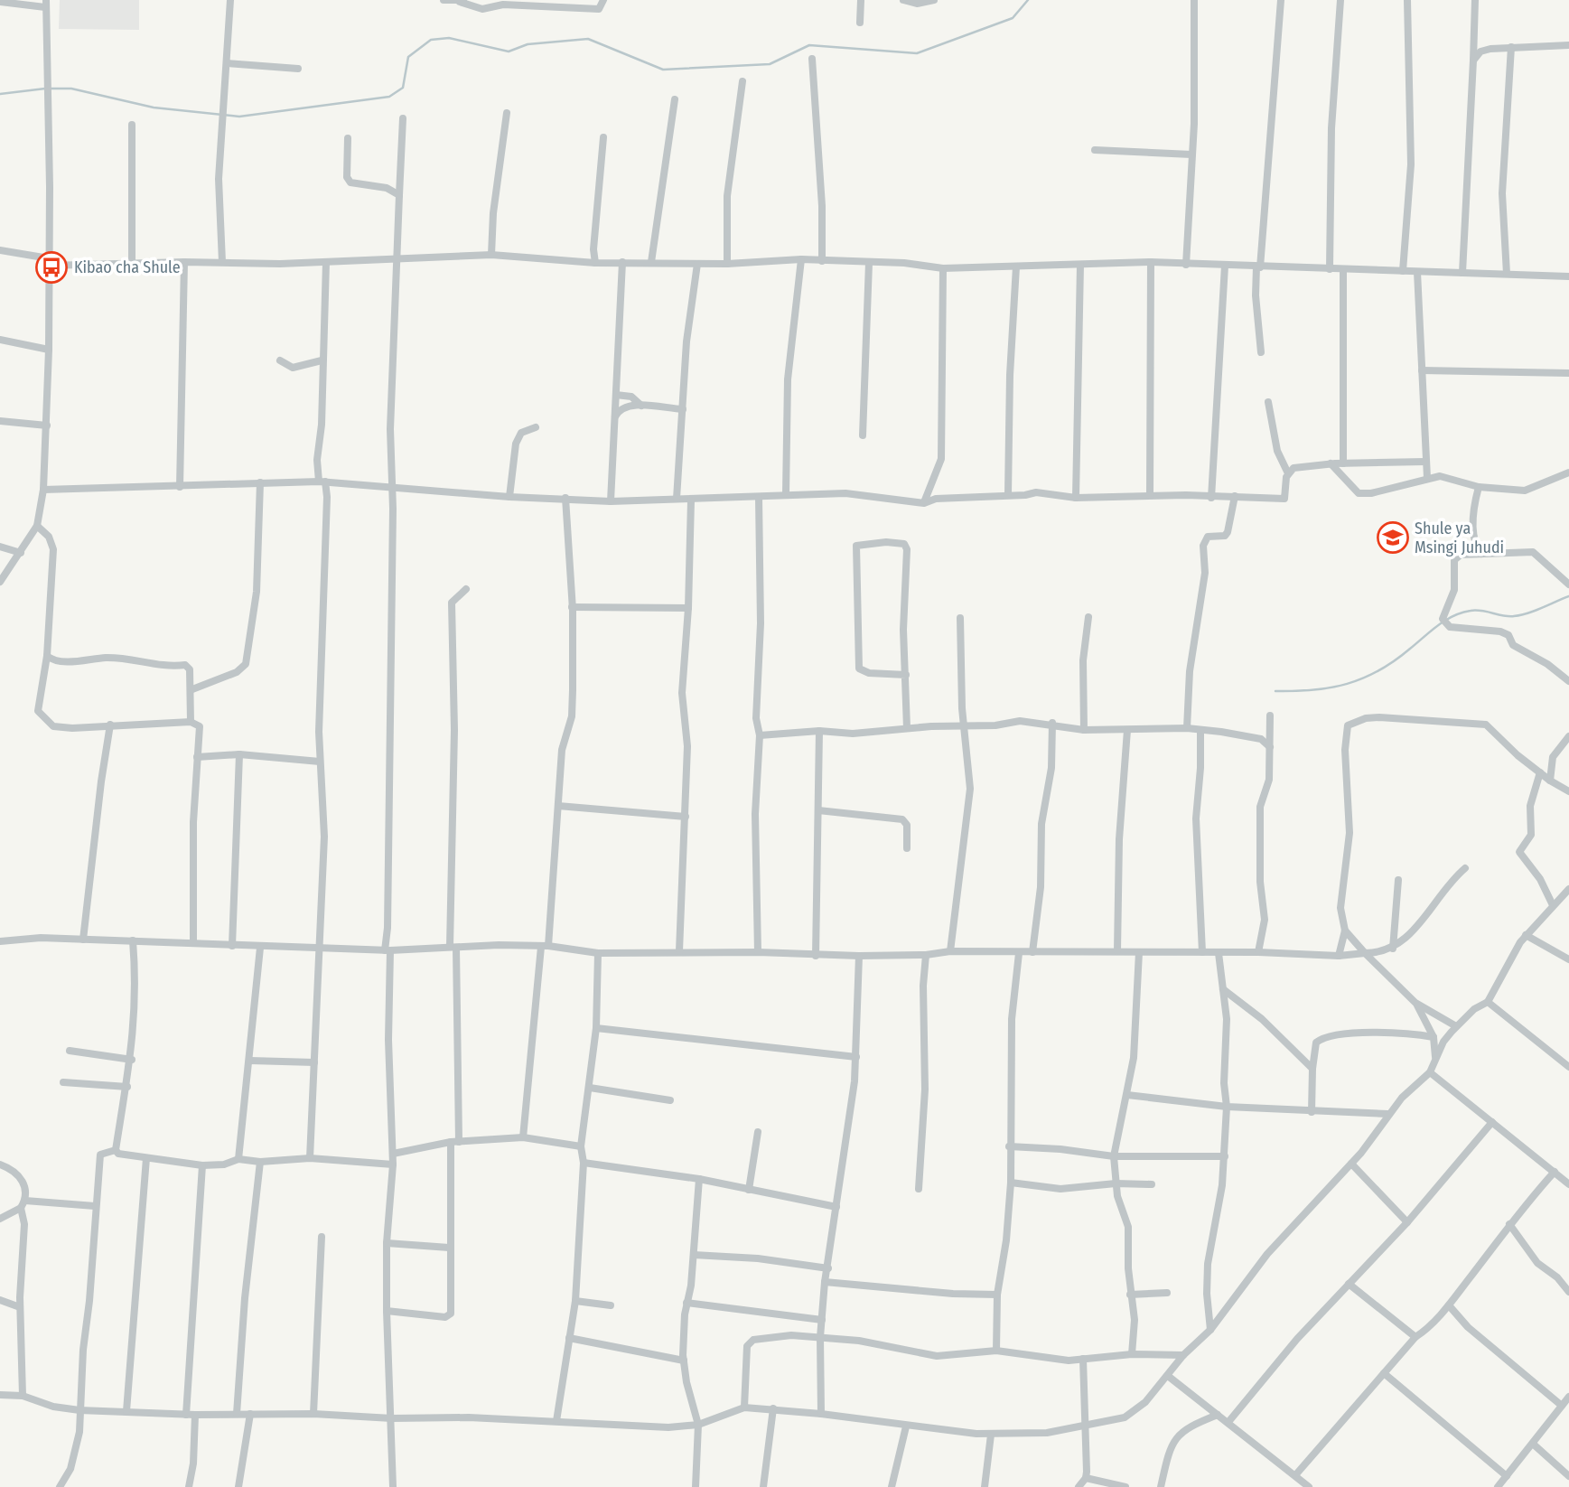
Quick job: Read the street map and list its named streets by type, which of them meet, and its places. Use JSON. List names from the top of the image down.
{
  "places": {
    "bus stop": ["Kibao cha Shule"],
    "school or university": ["Shule ya Msingi Juhudi"]
  }
}
